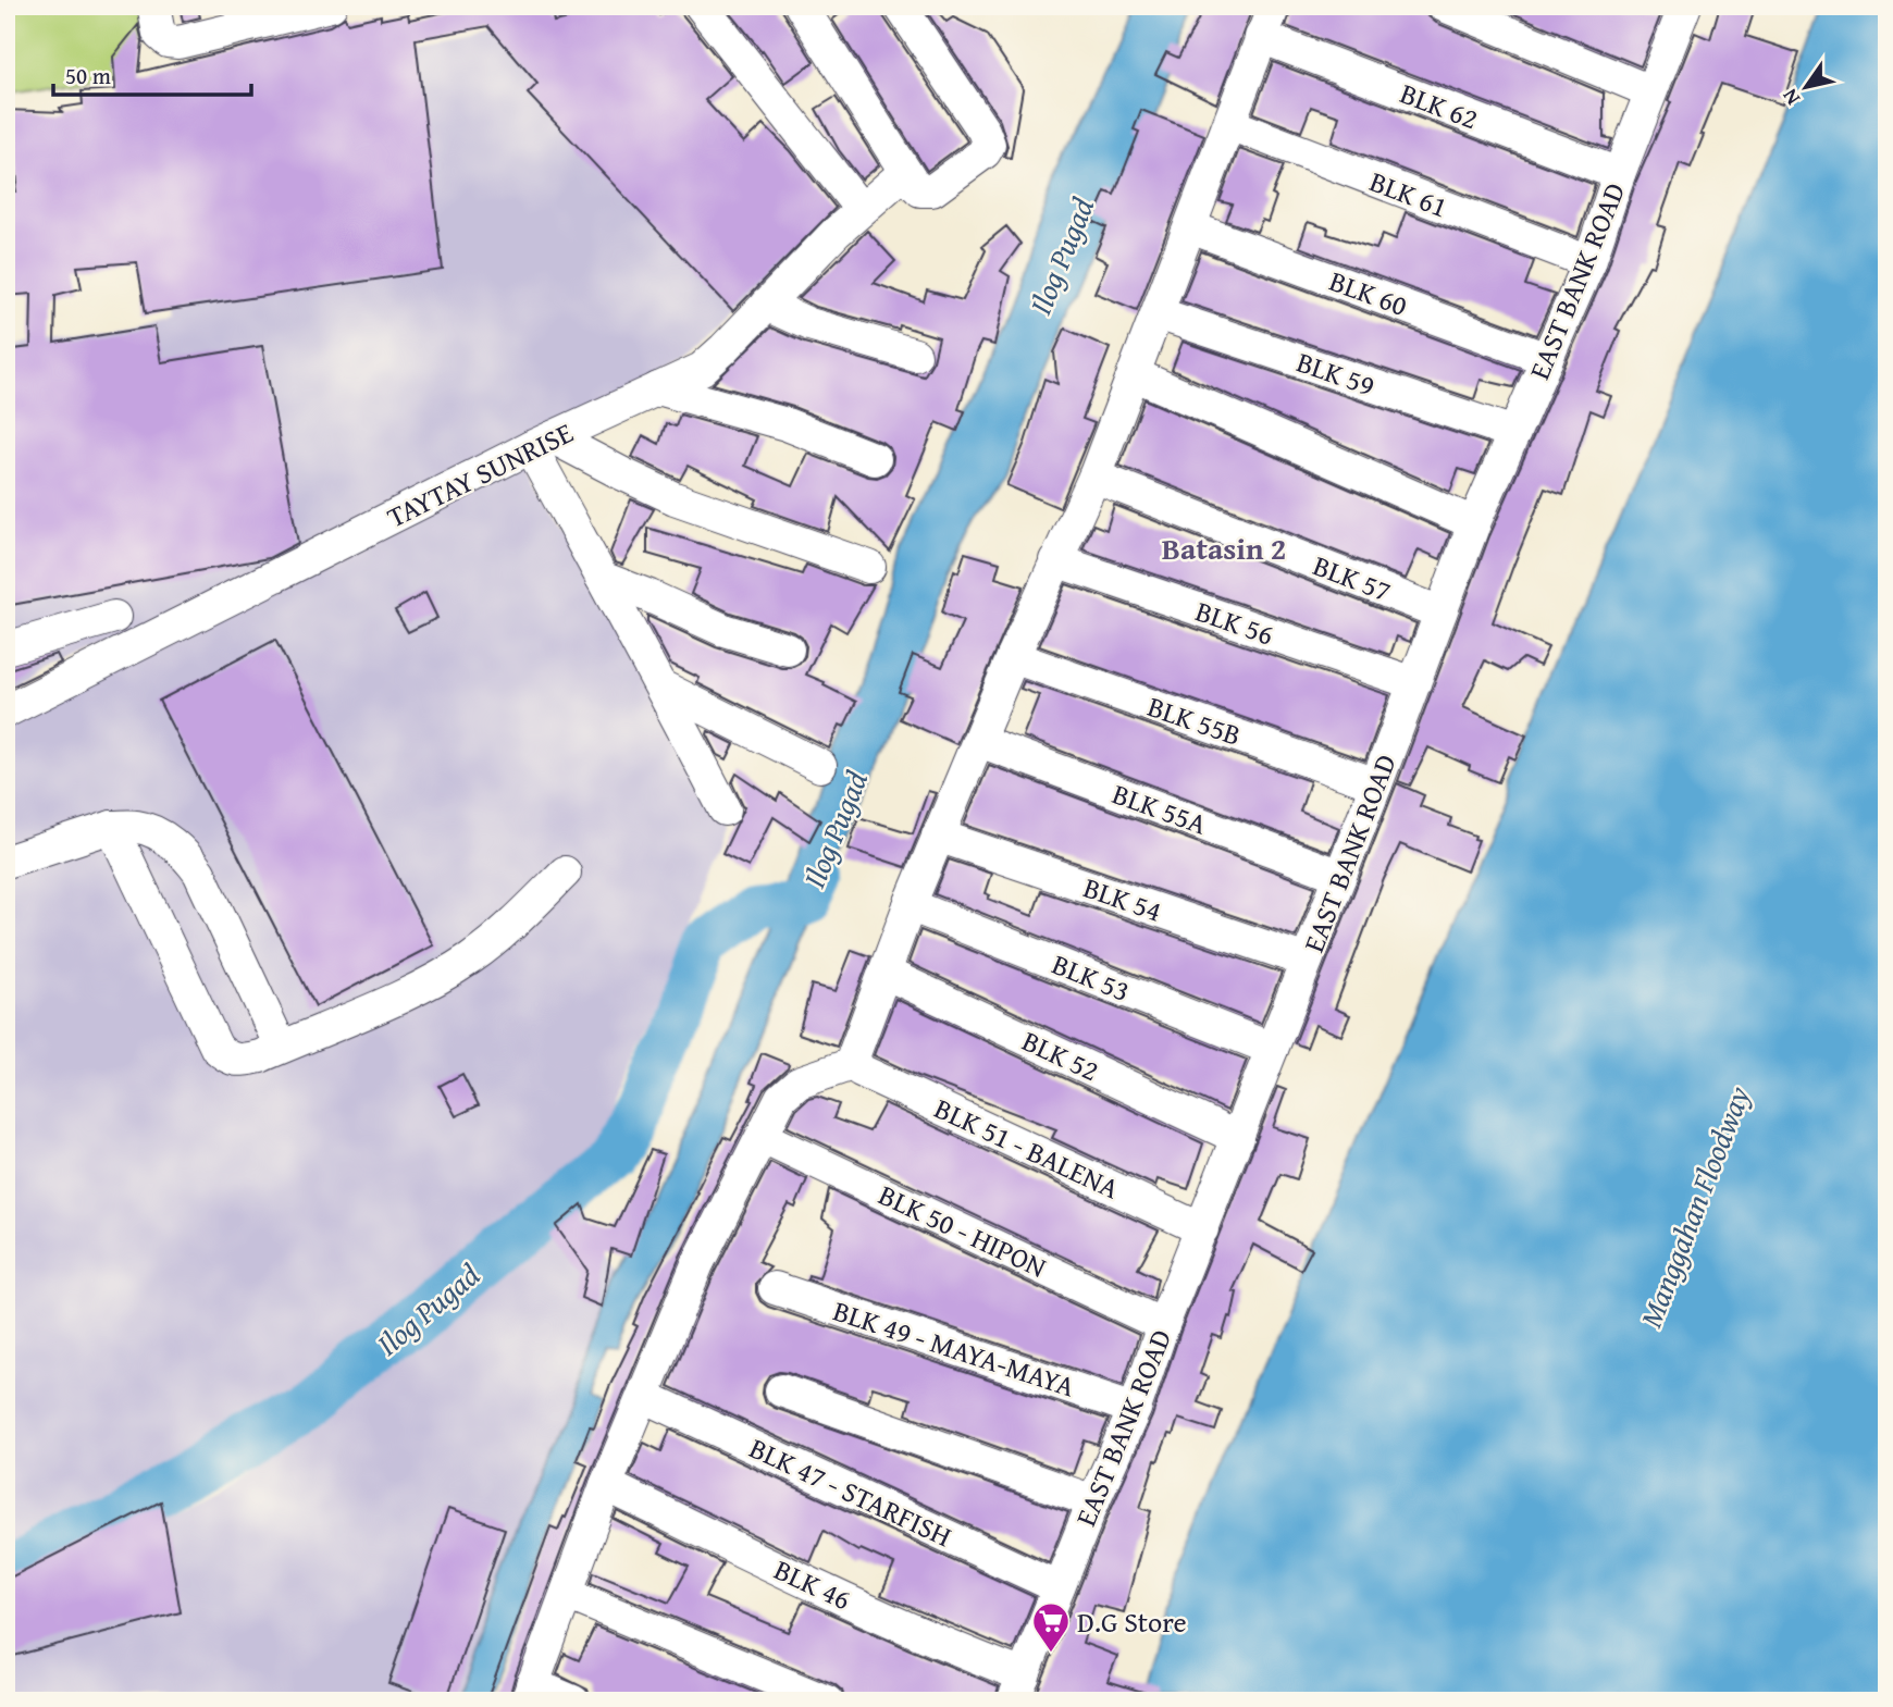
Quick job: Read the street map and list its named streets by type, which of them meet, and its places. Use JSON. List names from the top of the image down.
{
  "streets": {
    "street": [
      "BLK 62",
      "BLK 61",
      "EAST BANK ROAD",
      "BLK 60",
      "BLK 59",
      "TAYTAY SUNRISE",
      "BLK 57",
      "BLK 56",
      "BLK 55B",
      "BLK 55A",
      "BLK 54",
      "BLK 53",
      "BLK 52",
      "BLK 51 - BALENA",
      "BLK 50 - HIPON",
      "BLK 49 - MAYA-MAYA",
      "BLK 47 - STARFISH",
      "BLK 46"
    ]
  },
  "crossings": [
    ["BLK 62", "EAST BANK ROAD"],
    ["BLK 61", "EAST BANK ROAD"],
    ["EAST BANK ROAD", "BLK 60"],
    ["EAST BANK ROAD", "BLK 59"],
    ["EAST BANK ROAD", "BLK 57"],
    ["EAST BANK ROAD", "BLK 56"],
    ["EAST BANK ROAD", "BLK 55B"],
    ["EAST BANK ROAD", "BLK 55A"],
    ["EAST BANK ROAD", "BLK 54"],
    ["EAST BANK ROAD", "BLK 53"],
    ["EAST BANK ROAD", "BLK 52"],
    ["EAST BANK ROAD", "BLK 51 - BALENA"],
    ["EAST BANK ROAD", "BLK 50 - HIPON"],
    ["EAST BANK ROAD", "BLK 49 - MAYA-MAYA"],
    ["EAST BANK ROAD", "BLK 47 - STARFISH"],
    ["EAST BANK ROAD", "BLK 46"]
  ],
  "districts": ["Batasin 2"],
  "water": ["Ilog Pugad", "Manggahan Floodway"],
  "places": {
    "supermarket": ["D.G Store"]
  },
  "scale_bar": "50 m",
  "north": "bottom left"
}
